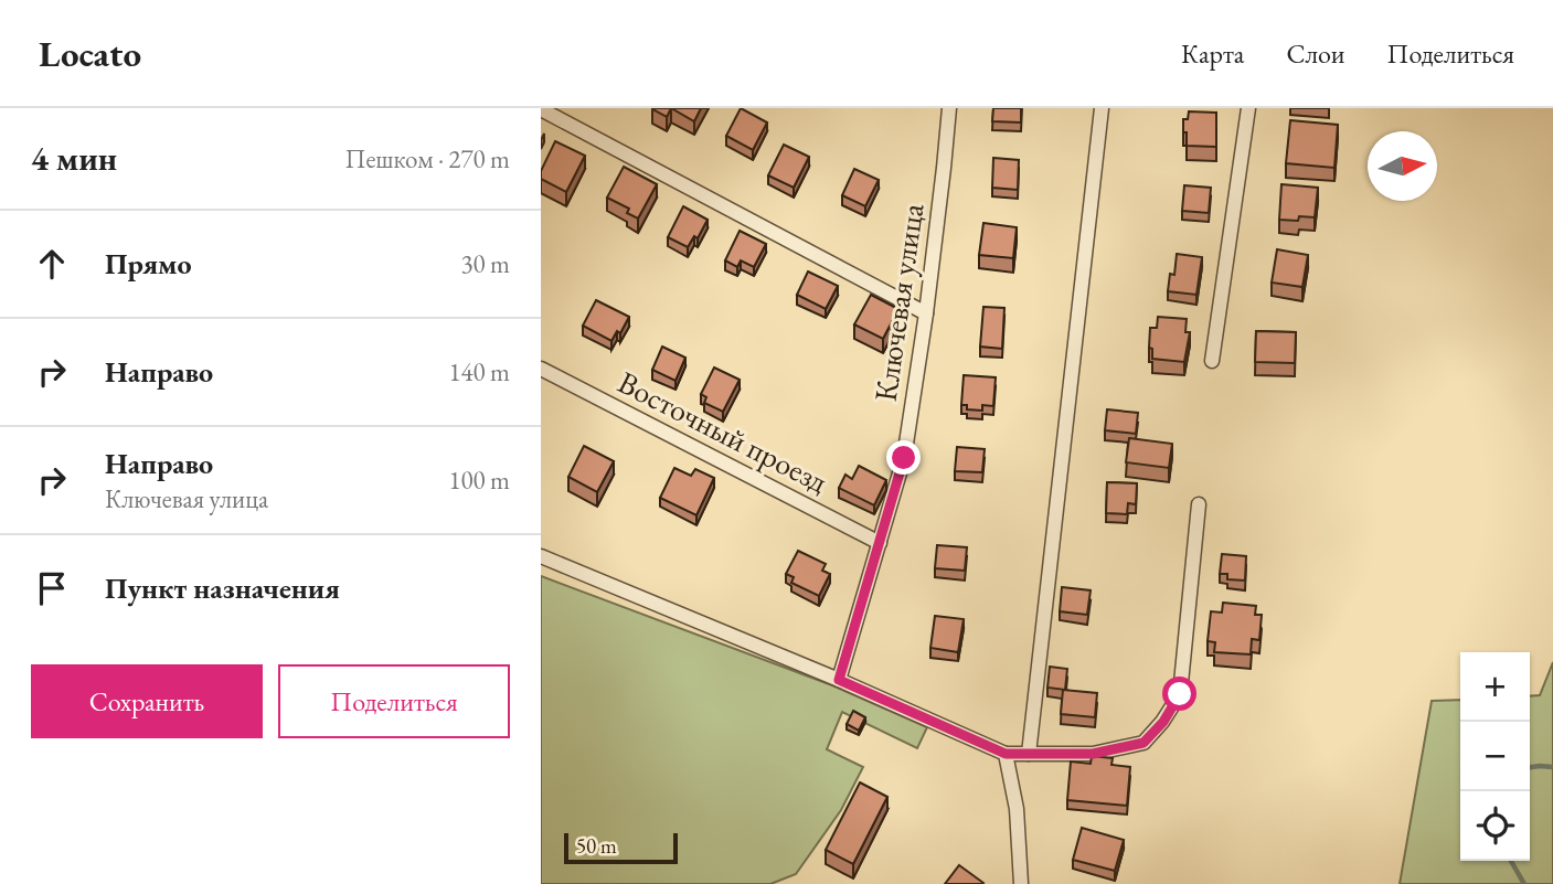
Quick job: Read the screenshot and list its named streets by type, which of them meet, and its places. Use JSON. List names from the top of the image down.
{
  "streets": {
    "street": ["Ключевая улица", "Восточный проезд"]
  },
  "crossings": [
    ["Ключевая улица", "Восточный проезд"]
  ],
  "scale_bar": "50 m",
  "north": "right",
  "page": {
    "header": "Locato",
    "nav": ["Карта", "Слои", "Поделиться"],
    "heading": ["4 мин", "Пешком · 270 m"],
    "list": [
      ["Прямо", "30 m"],
      ["Направо", "140 m"],
      ["Направо", "Ключевая улица", "100 m"],
      "Пункт назначения"
    ],
    "buttons": ["Сохранить", "Поделиться"],
    "map_buttons": ["+", "−"],
    "scale": "50 m"
  }
}
